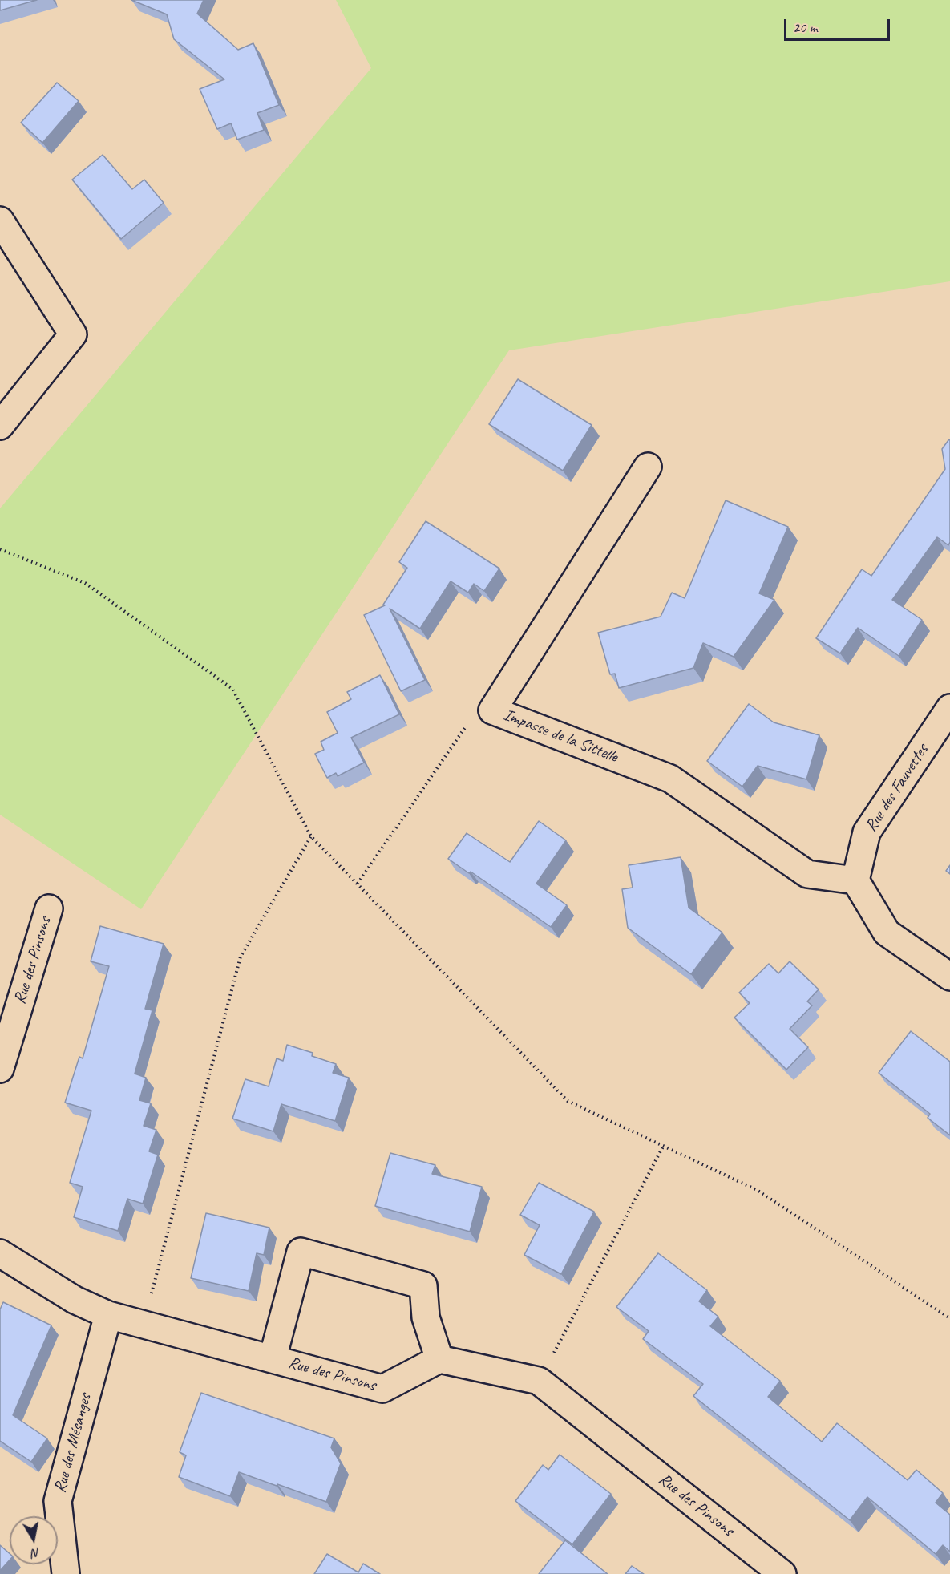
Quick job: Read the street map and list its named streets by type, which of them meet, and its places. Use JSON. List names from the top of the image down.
{
  "streets": {
    "street": [
      "Impasse de la Sittelle",
      "Rue des Fauvettes",
      "Rue des Pinsons",
      "Rue des Mésanges"
    ]
  },
  "crossings": [
    ["Impasse de la Sittelle", "Rue des Fauvettes"],
    ["Rue des Pinsons", "Rue des Mésanges"]
  ],
  "scale_bar": "20 m",
  "north": "bottom"
}
